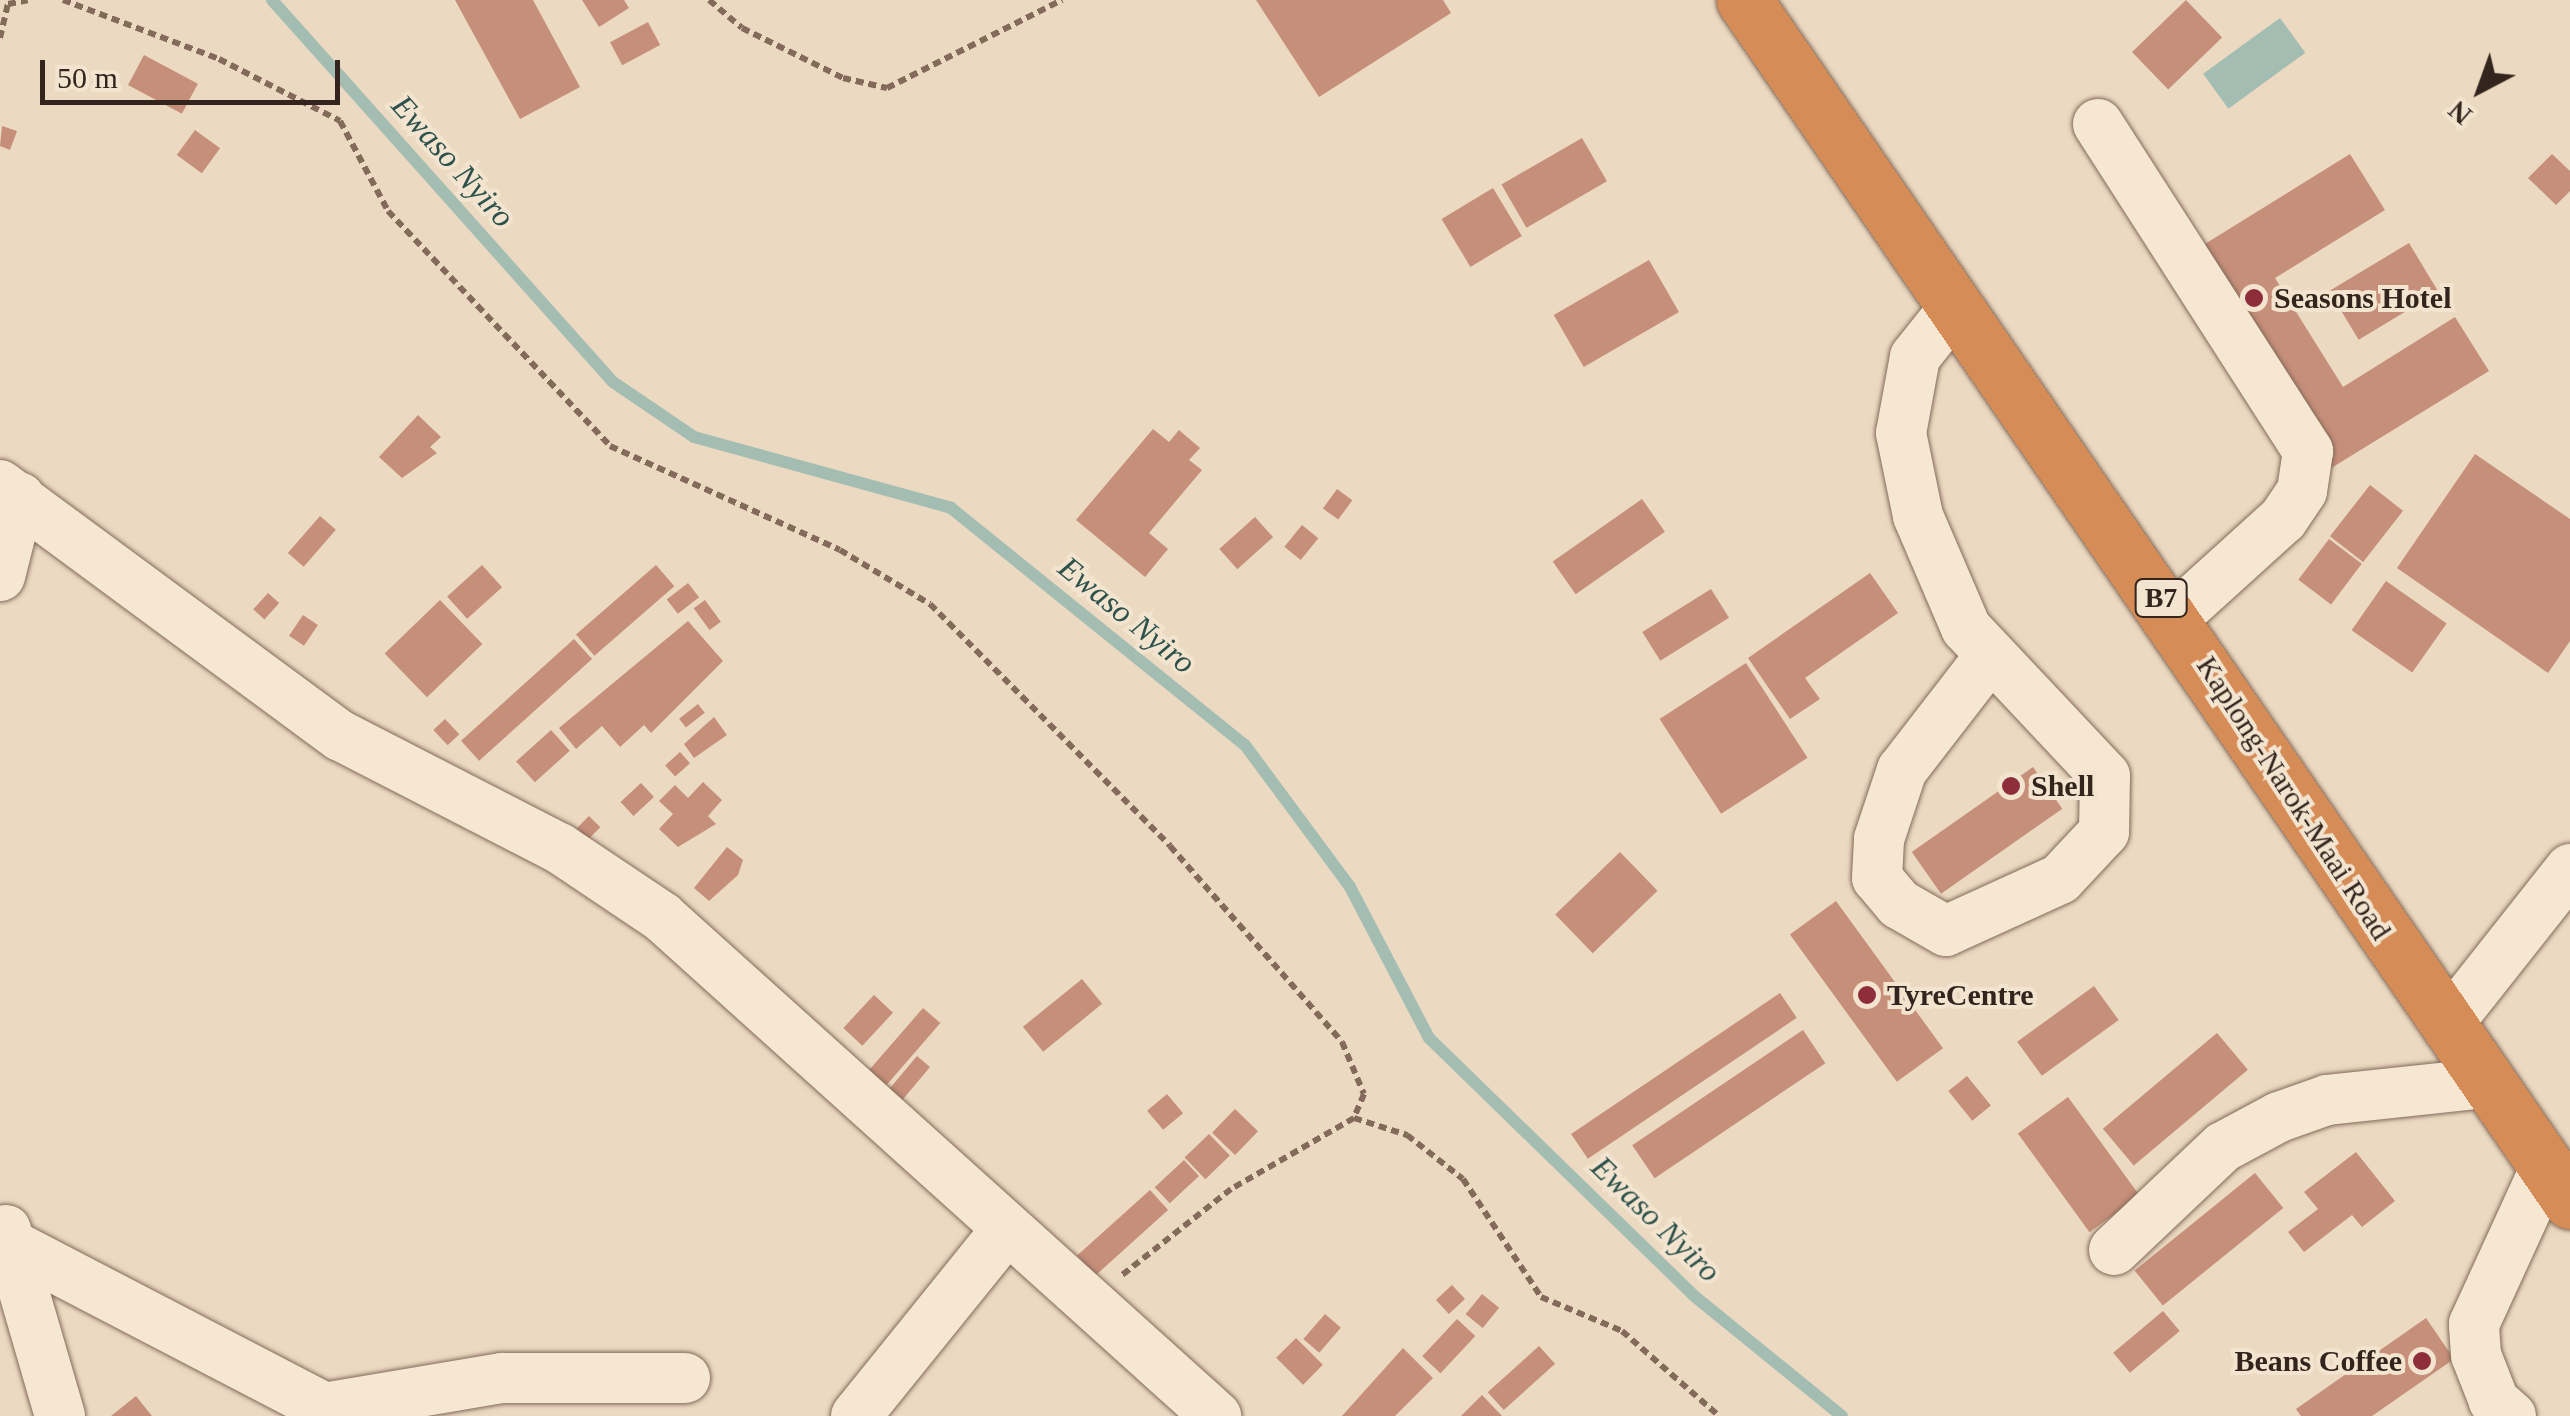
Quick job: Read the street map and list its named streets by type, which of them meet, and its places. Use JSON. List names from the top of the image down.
{
  "streets": {
    "highway": ["B7", "Kaplong-Narok-Maai Road"]
  },
  "water": ["Ewaso Nyiro"],
  "places": [
    "Seasons Hotel",
    "Shell",
    "TyreCentre",
    "Beans Coffee"
  ],
  "scale_bar": "50 m",
  "north": "bottom left"
}
